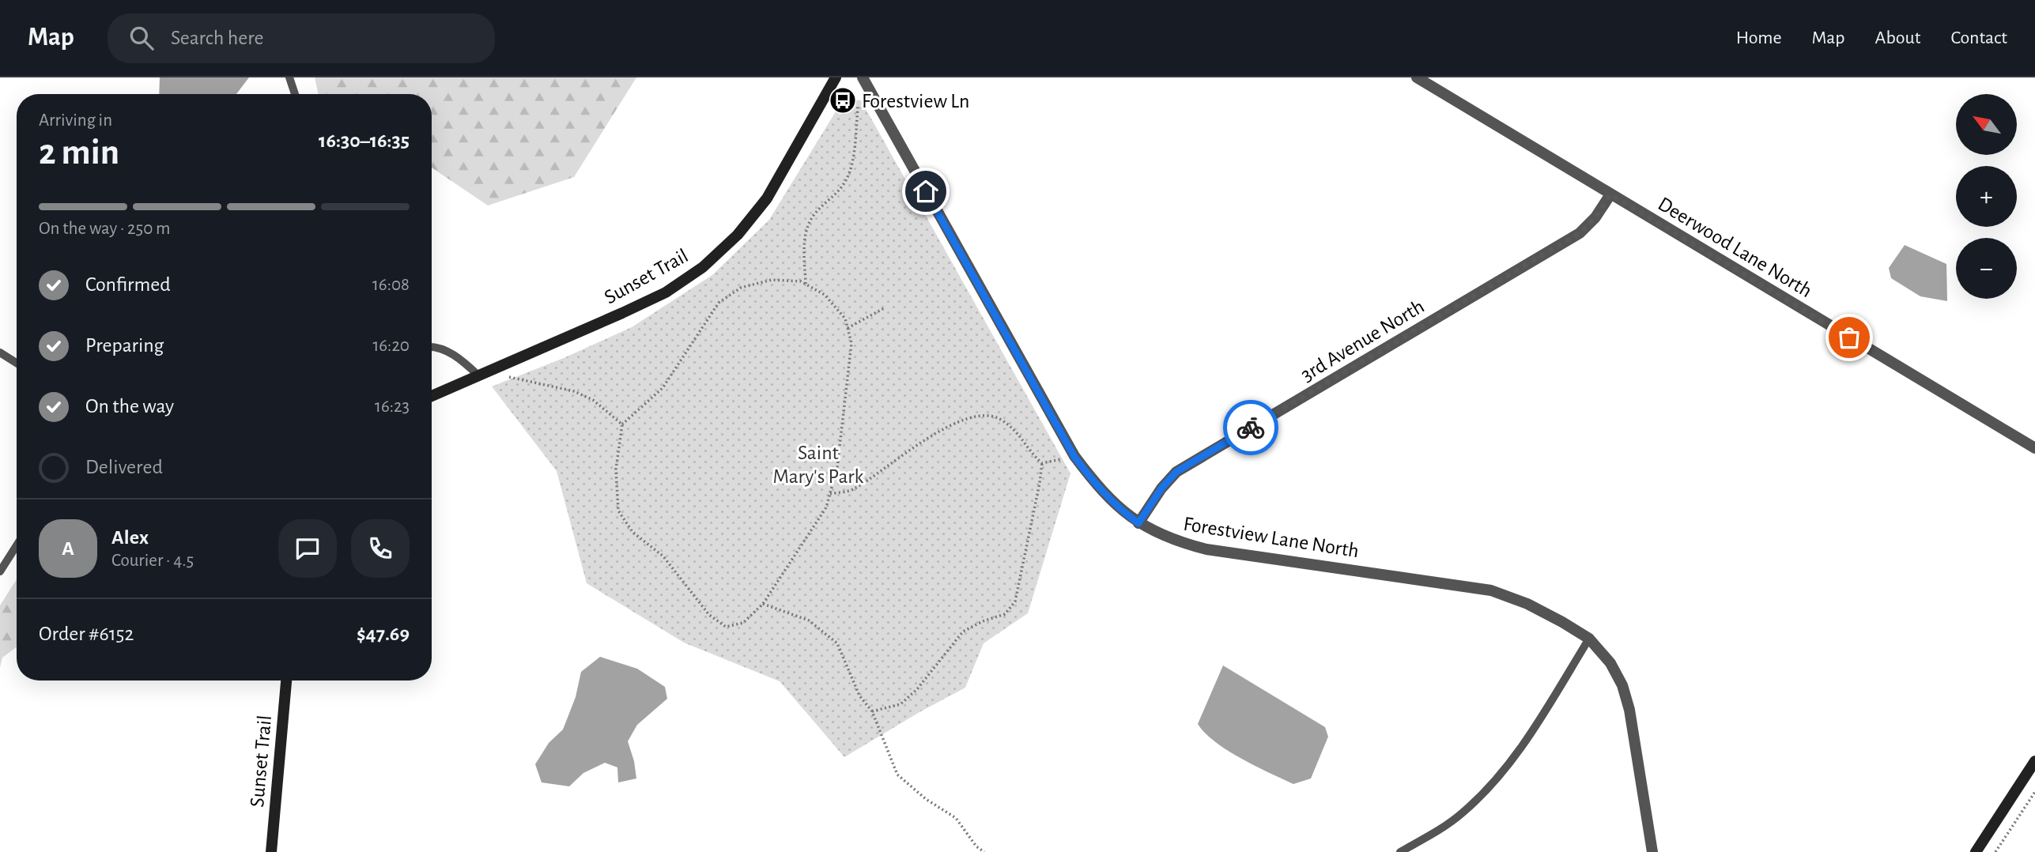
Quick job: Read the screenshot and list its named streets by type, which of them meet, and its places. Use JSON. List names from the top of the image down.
{
  "streets": {
    "street": [
      "Deerwood Lane North",
      "Sunset Trail",
      "3rd Avenue North",
      "Forestview Lane North"
    ]
  },
  "crossings": [
    ["Deerwood Lane North", "3rd Avenue North"],
    ["3rd Avenue North", "Forestview Lane North"]
  ],
  "parks": ["Saint Mary's Park"],
  "places": {
    "bus stop": ["Forestview Ln"]
  },
  "north": "top left",
  "page": {
    "header": "Map",
    "search": "Search here",
    "nav": [
      "Home",
      "Map",
      "About",
      "Contact"
    ],
    "map_buttons": ["+", "−"],
    "heading": ["2 min", "Arriving in", "16:30–16:35"],
    "panel": [
      "Alex",
      "Courier · 4.5",
      "Order #6152",
      "$47.69"
    ],
    "bar": "On the way · 250 m",
    "list": [
      ["Confirmed", "16:08"],
      ["Preparing", "16:20"],
      ["On the way", "16:23"],
      "Delivered"
    ],
    "round": "A"
  }
}
